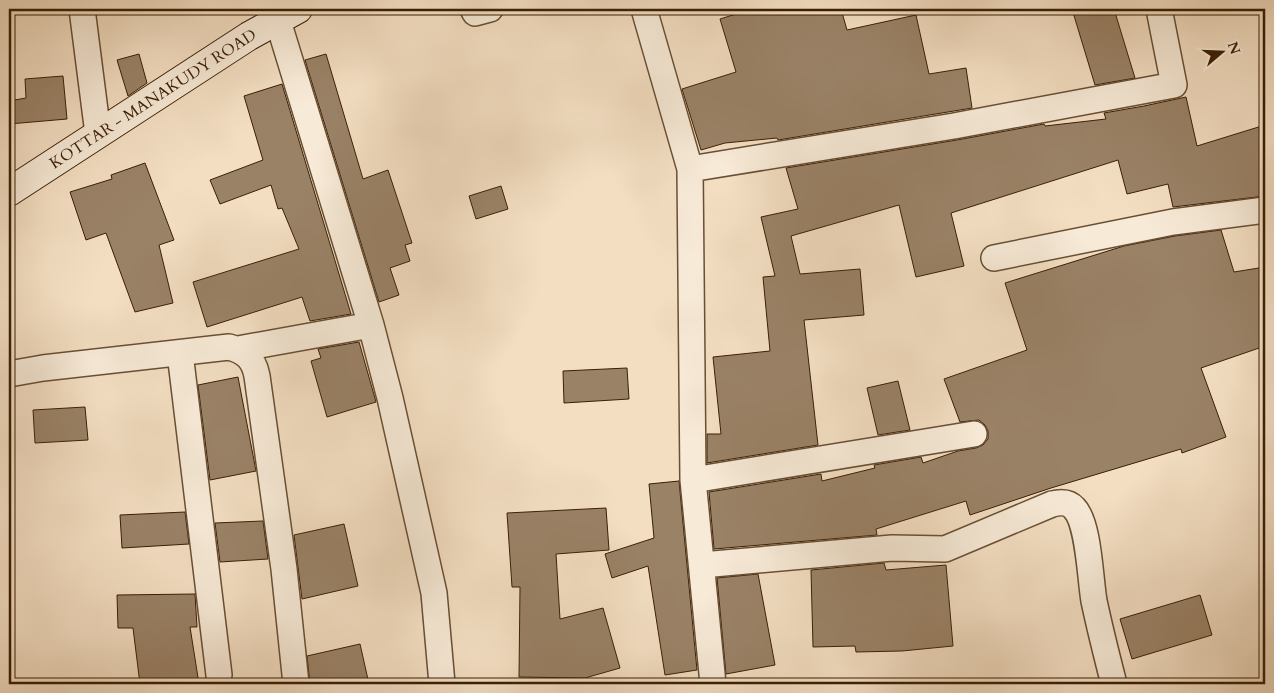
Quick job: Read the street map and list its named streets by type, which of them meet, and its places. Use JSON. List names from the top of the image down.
{
  "streets": {
    "main road": ["KOTTAR - MANAKUDY ROAD"]
  },
  "north": "right"
}
